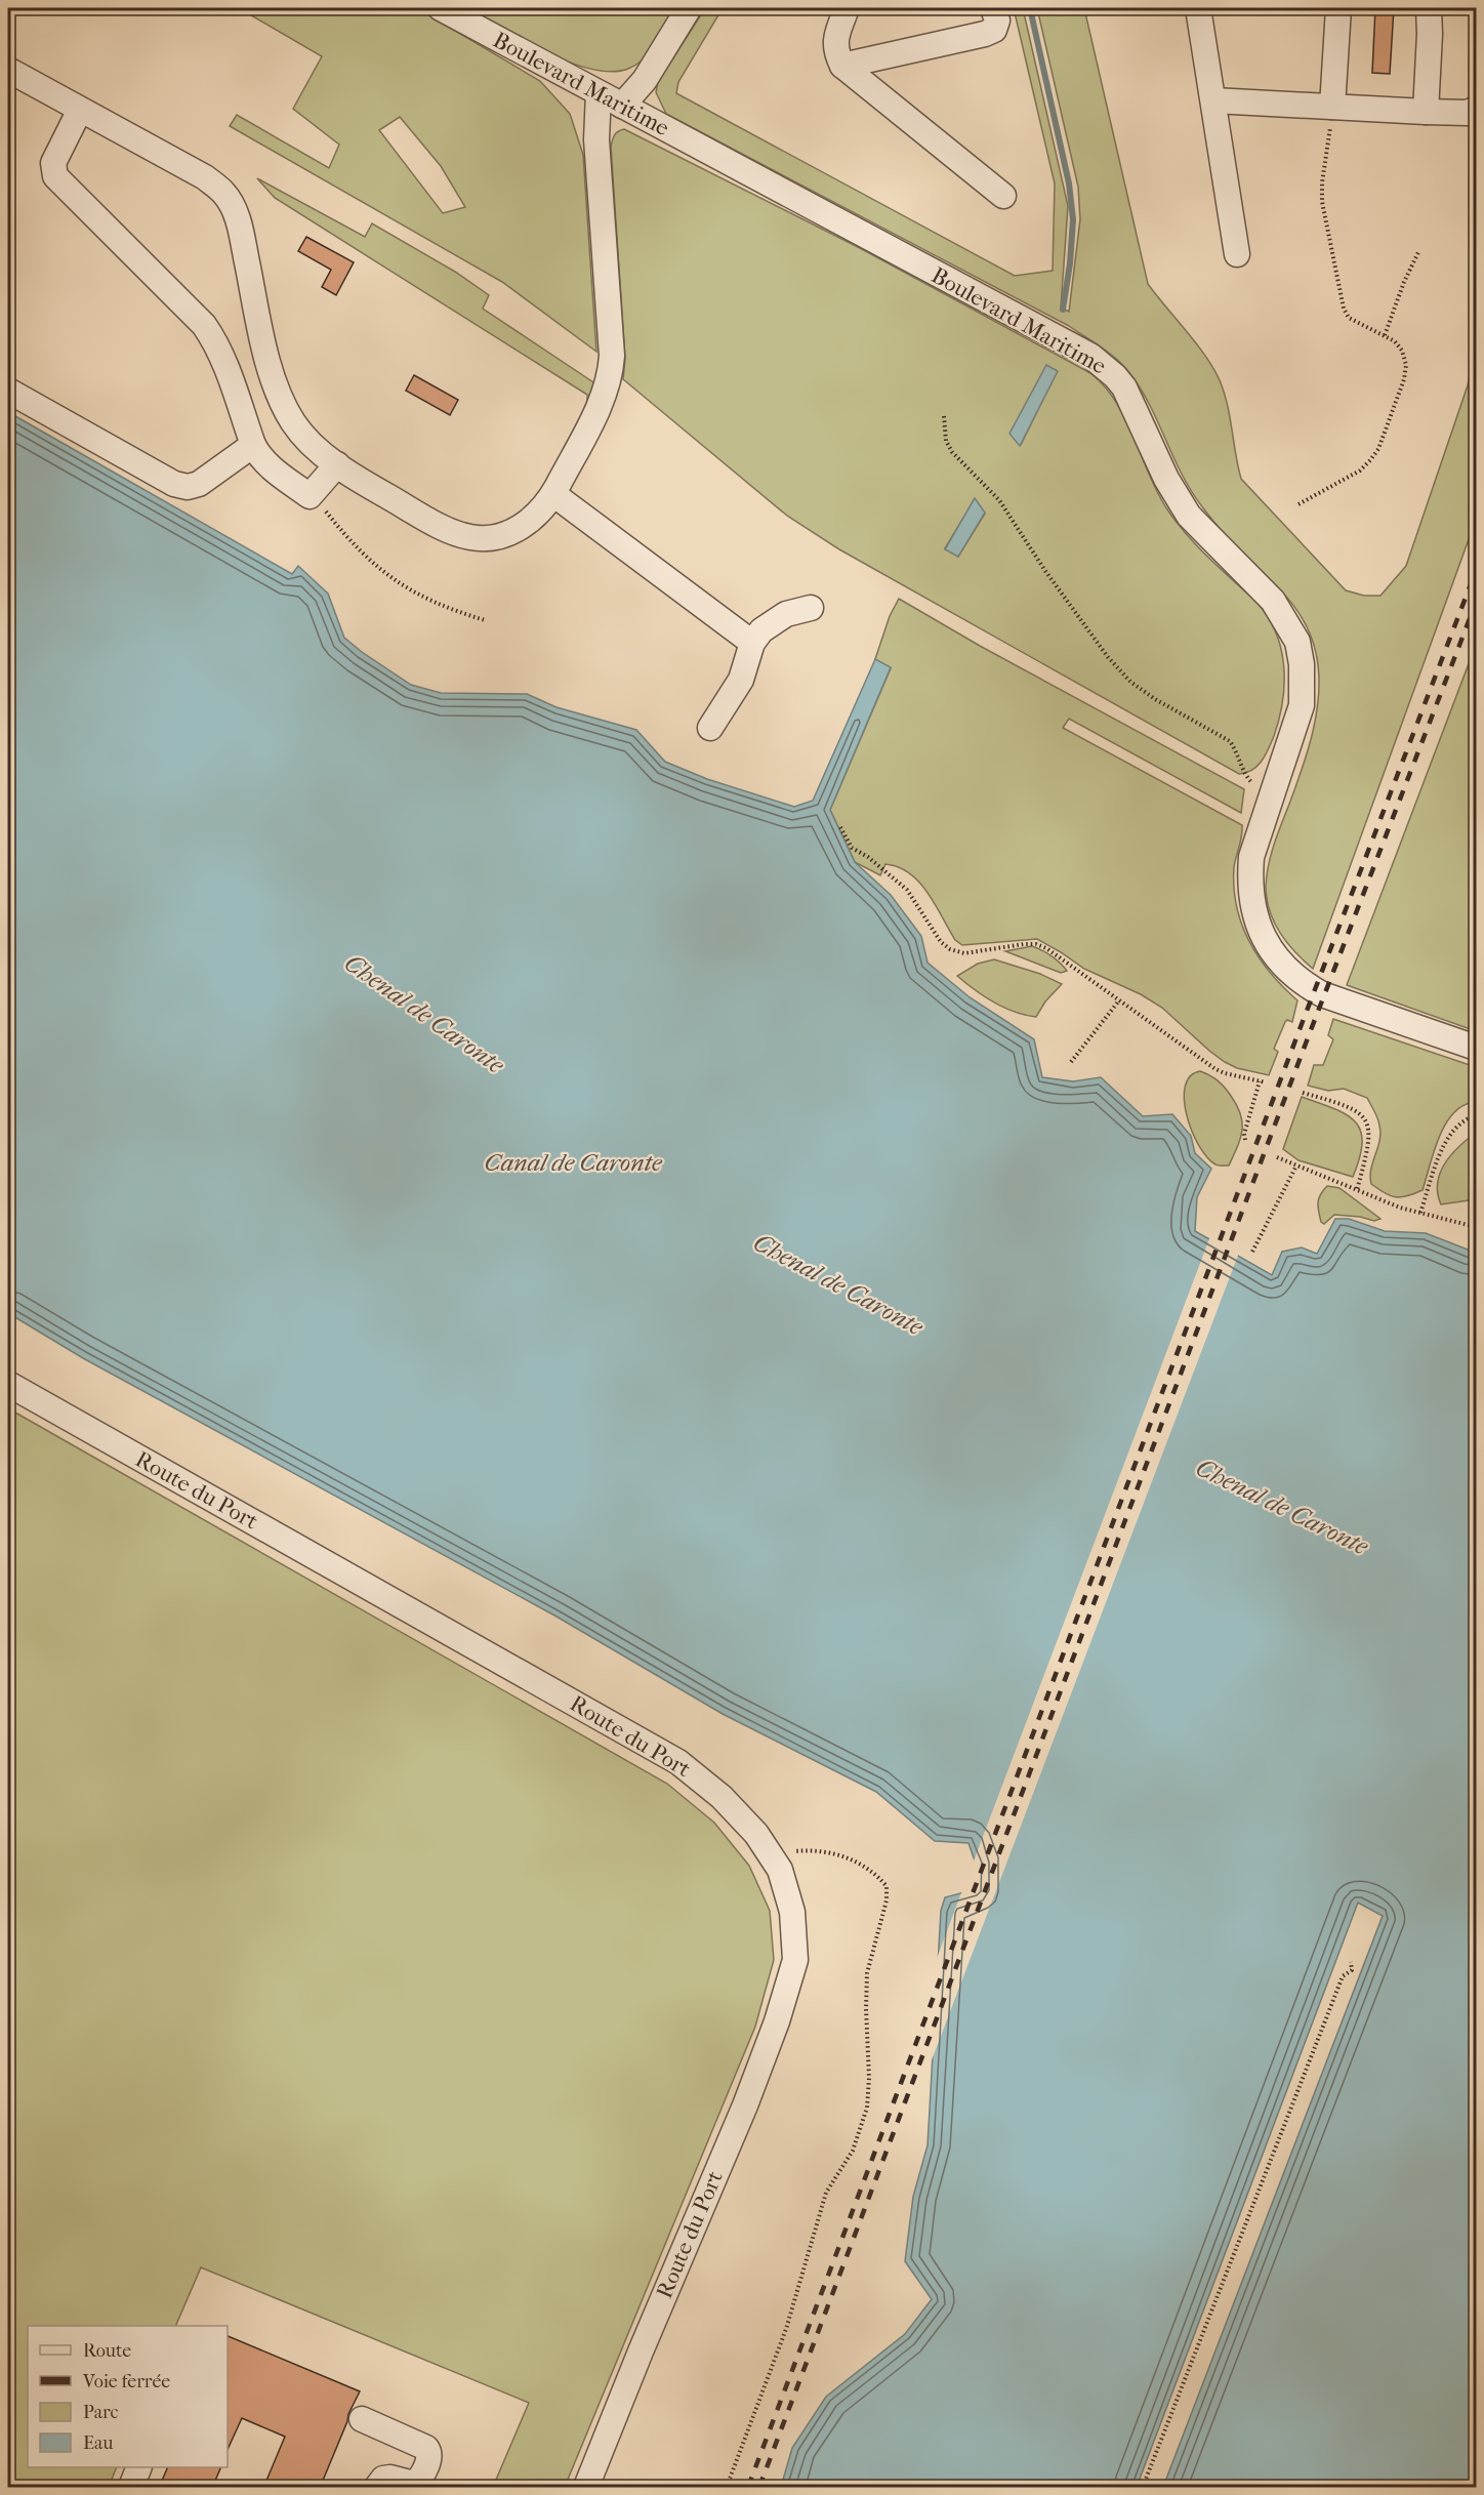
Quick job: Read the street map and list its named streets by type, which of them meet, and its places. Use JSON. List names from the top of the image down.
{
  "streets": {
    "street": ["Boulevard Maritime", "Route du Port"]
  },
  "water": ["Chenal de Caronte", "Canal de Caronte"],
  "legend": [
    "Route",
    "Voie ferrée",
    "Parc",
    "Eau"
  ]
}
